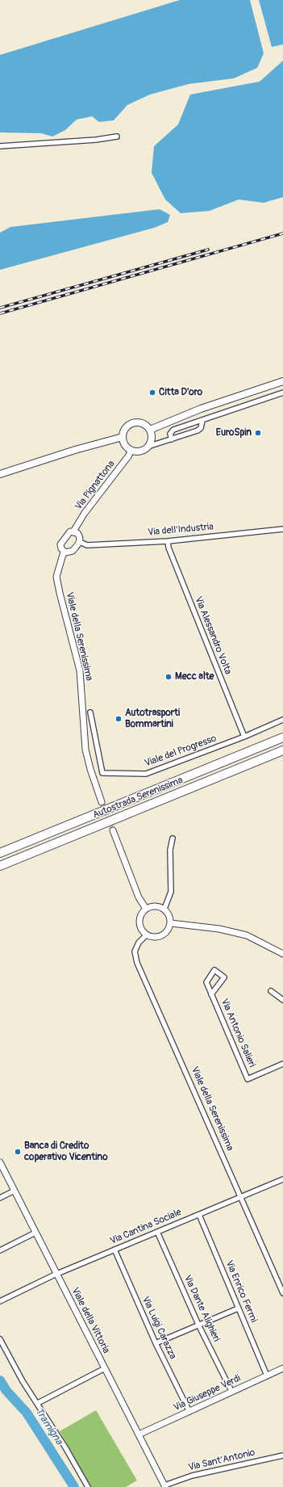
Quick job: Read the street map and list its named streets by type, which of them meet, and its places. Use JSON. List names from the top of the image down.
{
  "streets": {
    "highway": ["Autostrada Serenissima"],
    "street": [
      "Via Pignattona",
      "Via dell'Industria",
      "Via Alessandro Volta",
      "Viale della Serenissima",
      "Viale del Progresso",
      "Via Antonio Salieri",
      "Via Cantina Sociale",
      "Via Enrico Fermi",
      "Via Dante Alighieri",
      "Viale della Vittoria",
      "Via Luigi Carazza",
      "Via Giuseppe Verdi",
      "Via Sant'Antonio"
    ]
  },
  "crossings": [
    ["Via Pignattona", "Via dell'Industria"],
    ["Via Pignattona", "Viale della Serenissima"],
    ["Via dell'Industria", "Via Alessandro Volta"],
    ["Via dell'Industria", "Viale della Serenissima"],
    ["Via Alessandro Volta", "Viale del Progresso"],
    ["Viale della Serenissima", "Via Cantina Sociale"],
    ["Via Cantina Sociale", "Via Enrico Fermi"],
    ["Via Cantina Sociale", "Via Dante Alighieri"],
    ["Via Cantina Sociale", "Viale della Vittoria"],
    ["Via Cantina Sociale", "Via Luigi Carazza"],
    ["Via Enrico Fermi", "Via Giuseppe Verdi"],
    ["Via Dante Alighieri", "Via Giuseppe Verdi"],
    ["Viale della Vittoria", "Via Giuseppe Verdi"],
    ["Viale della Vittoria", "Via Sant'Antonio"],
    ["Via Luigi Carazza", "Via Giuseppe Verdi"]
  ],
  "water": ["Tramigna"],
  "places": [
    "Citta D'oro",
    "EuroSpin",
    "Mecc alte",
    "Autotrasporti Bommartini",
    "Banca di Credito coperativo Vicentino"
  ]
}
